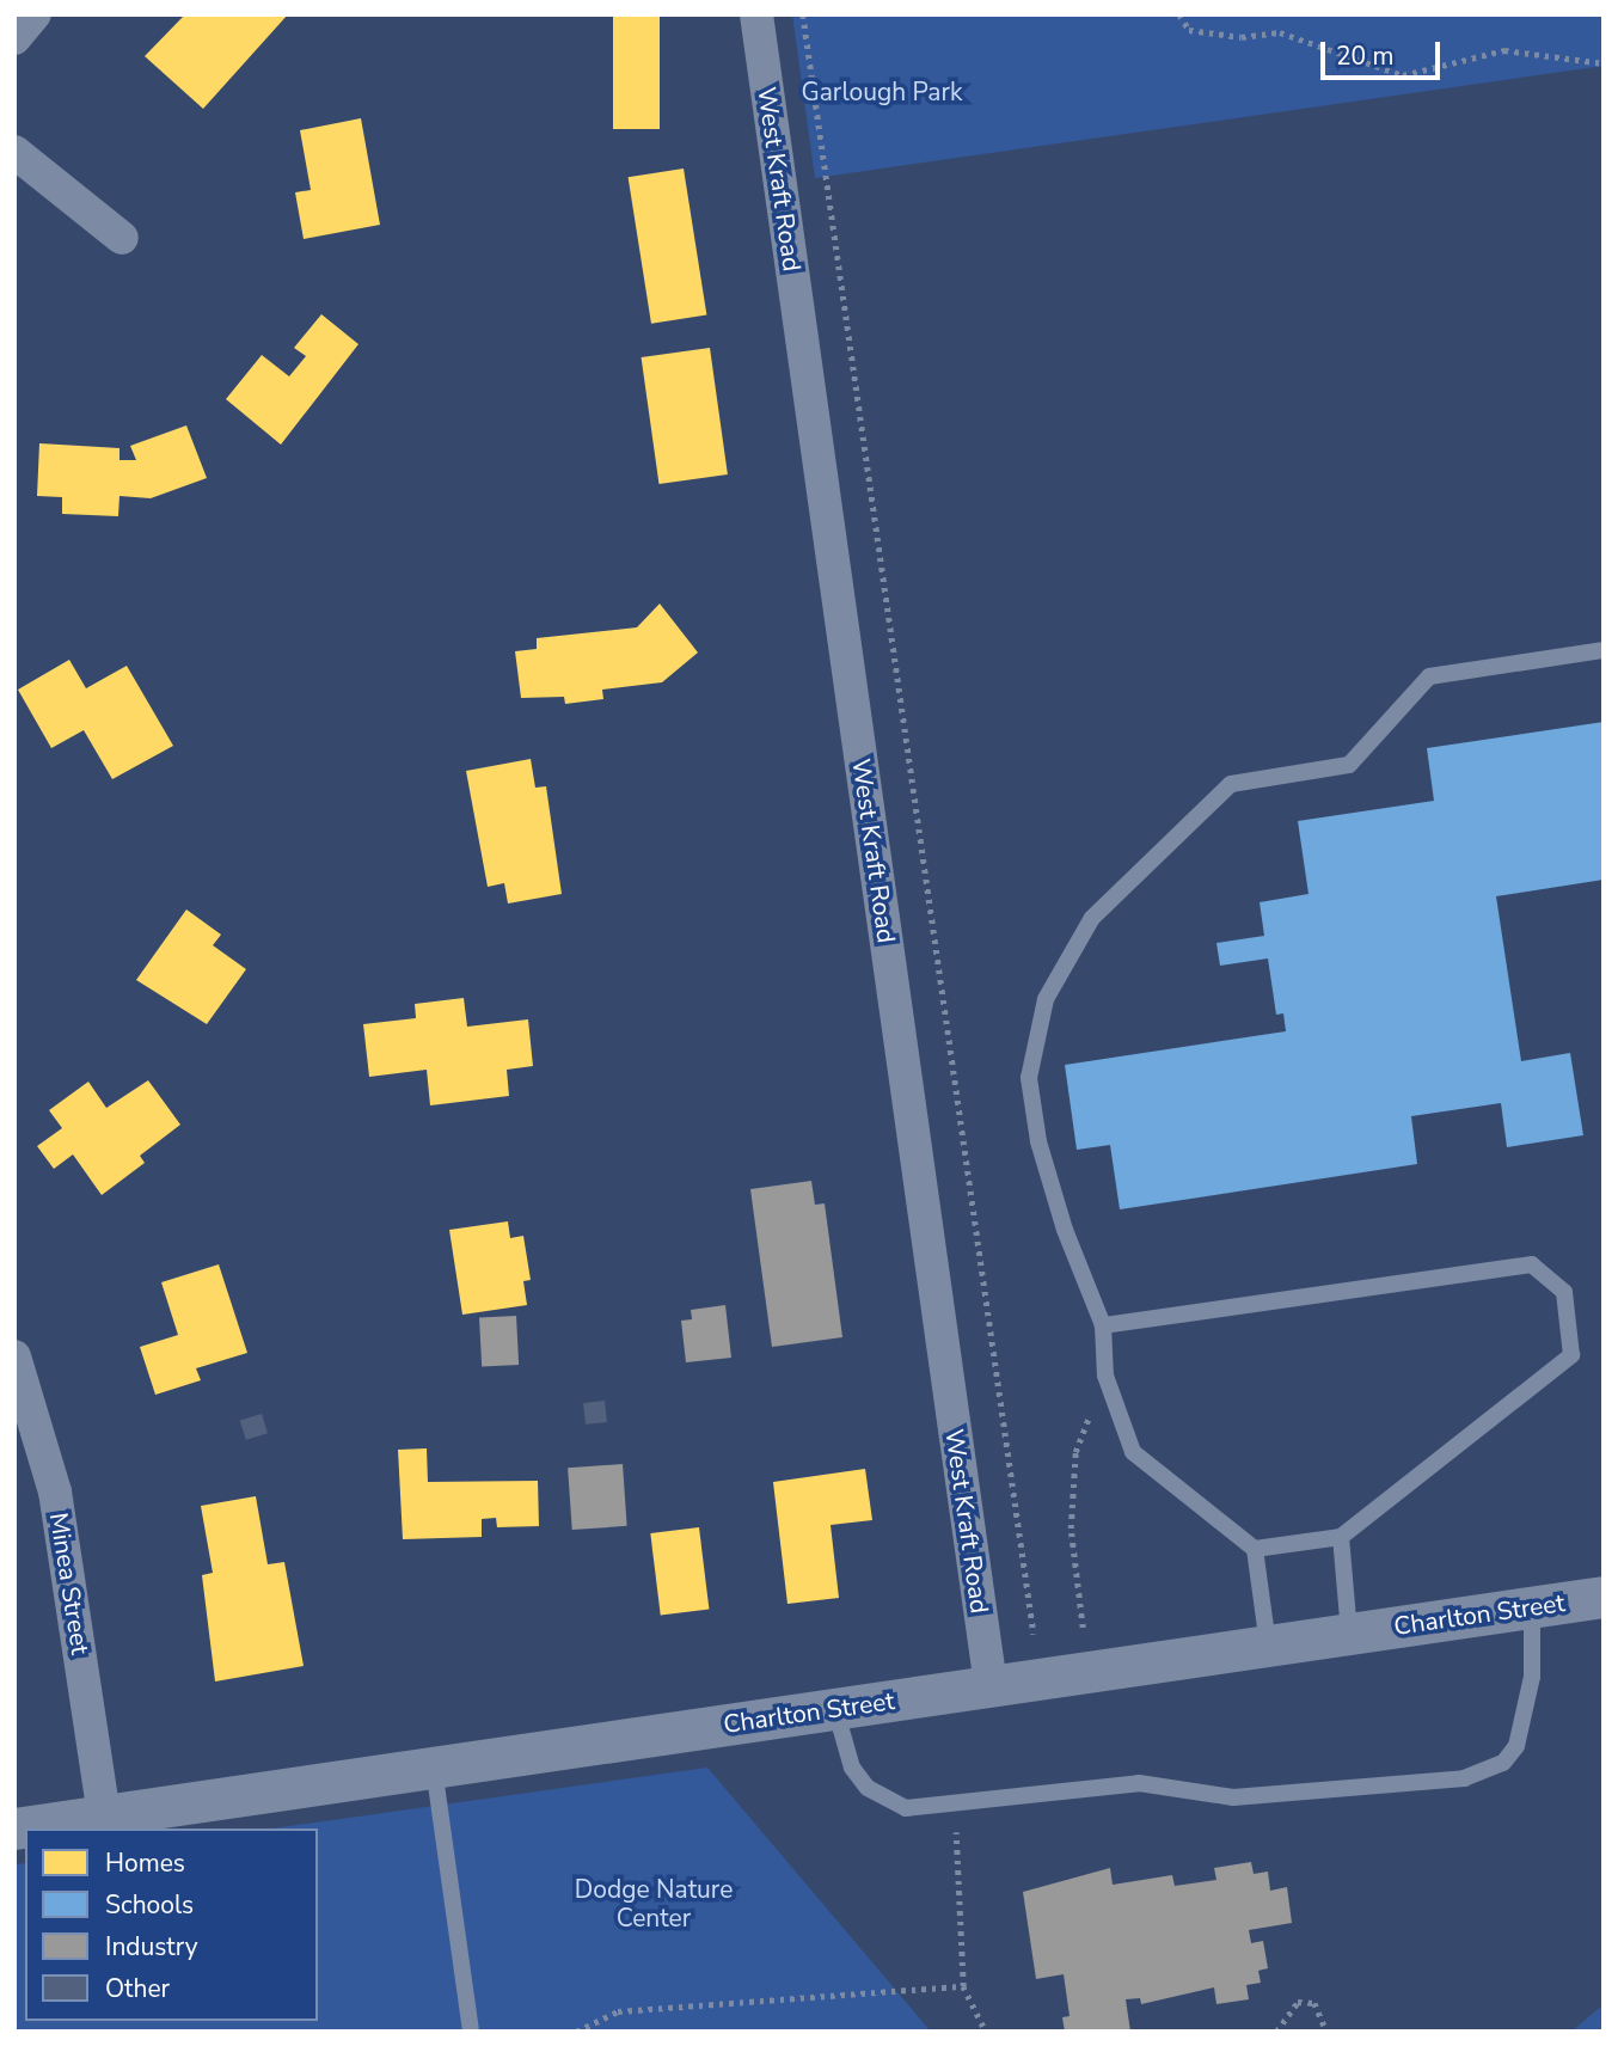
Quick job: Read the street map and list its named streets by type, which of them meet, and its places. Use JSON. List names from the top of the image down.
{
  "streets": {
    "street": ["West Kraft Road", "Minea Street", "Charlton Street"]
  },
  "crossings": [
    ["West Kraft Road", "Charlton Street"],
    ["Minea Street", "Charlton Street"]
  ],
  "parks": ["Garlough Park", "Dodge Nature Center"],
  "legend": [
    "Homes",
    "Schools",
    "Industry",
    "Other"
  ],
  "scale_bar": "20 m"
}
